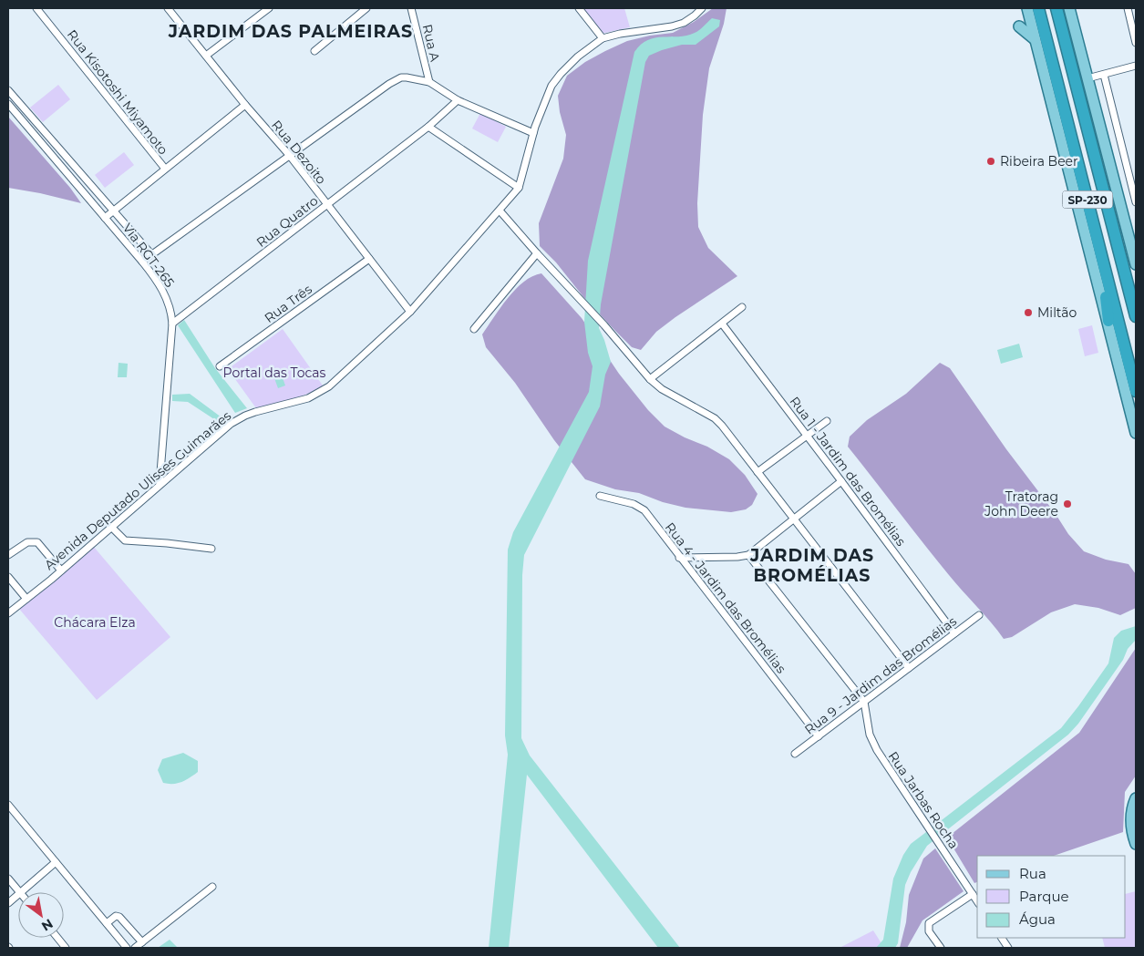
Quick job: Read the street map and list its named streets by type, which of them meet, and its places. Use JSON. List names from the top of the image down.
{
  "streets": {
    "highway": ["SP-230"],
    "street": [
      "Rua A",
      "Rua Kisotoshi Miyamoto",
      "Rua Dezoito",
      "Rua Quatro",
      "Via RGT-265",
      "Rua Três",
      "Rua 1 - Jardim das Bromélias",
      "Avenida Deputado Ulisses Guimarães",
      "Rua 4 - Jardim das Bromélias",
      "Rua 9 - Jardim das Bromélias",
      "Rua Jarbas Rocha"
    ]
  },
  "crossings": [
    ["Rua Dezoito", "Rua Quatro"],
    ["Rua Dezoito", "Rua Três"],
    ["Rua Dezoito", "Avenida Deputado Ulisses Guimarães"],
    ["Rua Quatro", "Via RGT-265"],
    ["Via RGT-265", "Avenida Deputado Ulisses Guimarães"],
    ["Rua 1 - Jardim das Bromélias", "Rua 9 - Jardim das Bromélias"],
    ["Rua 4 - Jardim das Bromélias", "Rua 9 - Jardim das Bromélias"],
    ["Rua 9 - Jardim das Bromélias", "Rua Jarbas Rocha"]
  ],
  "districts": ["JARDIM DAS PALMEIRAS", "JARDIM DAS BROMÉLIAS"],
  "parks": ["Portal das Tocas", "Chácara Elza"],
  "places": ["Ribeira Beer", "Miltão", "Tratorag John Deere"],
  "legend": ["Rua", "Parque", "Água"],
  "north": "bottom right"
}
